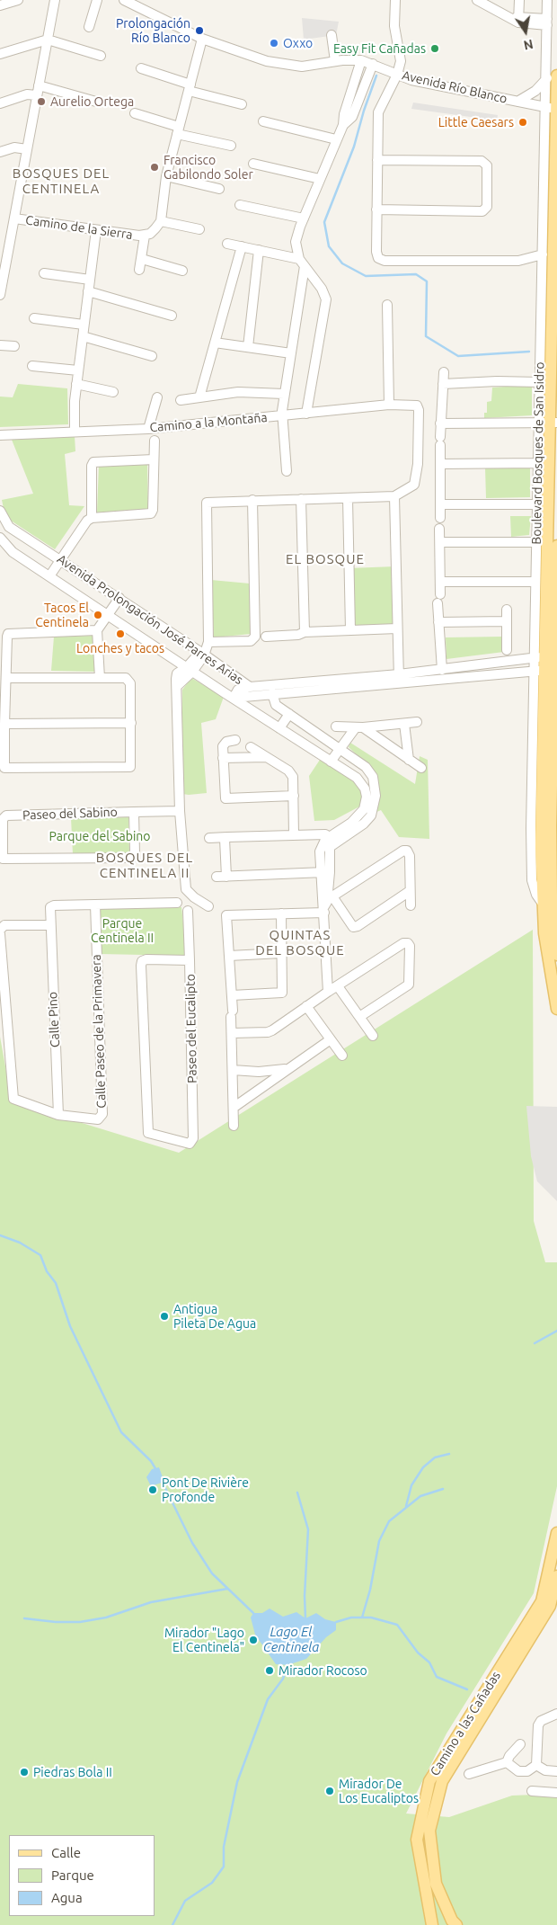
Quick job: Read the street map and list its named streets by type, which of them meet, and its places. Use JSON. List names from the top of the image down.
{
  "streets": {
    "main road": ["Boulevard Bosques de San Isidro", "Camino a las Cañadas"],
    "street": [
      "Avenida Río Blanco",
      "Camino de la Sierra",
      "Camino a la Montaña",
      "Avenida Prolongación José Parres Arias",
      "Paseo del Sabino",
      "Calle Pino",
      "Paseo del Eucalipto",
      "Calle Paseo de la Primavera"
    ]
  },
  "crossings": [
    ["Avenida Río Blanco", "Boulevard Bosques de San Isidro"],
    ["Boulevard Bosques de San Isidro", "Avenida Prolongación José Parres Arias"],
    ["Calle Pino", "Calle Paseo de la Primavera"]
  ],
  "districts": [
    "BOSQUES DEL CENTINELA",
    "EL BOSQUE",
    "BOSQUES DEL CENTINELA II",
    "QUINTAS DEL BOSQUE"
  ],
  "water": ["Lago El Centinela"],
  "parks": ["Parque del Sabino", "Parque Centinela II"],
  "places": [
    "Prolongación Río Blanco",
    "Oxxo",
    "Easy Fit Cañadas",
    "Aurelio Ortega",
    "Little Caesars",
    "Francisco Gabilondo Soler",
    "Tacos El Centinela",
    "Lonches y tacos",
    "Antigua Pileta De Agua",
    "Pont De Rivière Profonde",
    "Mirador \"Lago El Centinela\"",
    "Mirador Rocoso",
    "Piedras Bola II",
    "Mirador De Los Eucaliptos"
  ],
  "legend": ["Calle", "Parque", "Agua"],
  "north": "bottom"
}
